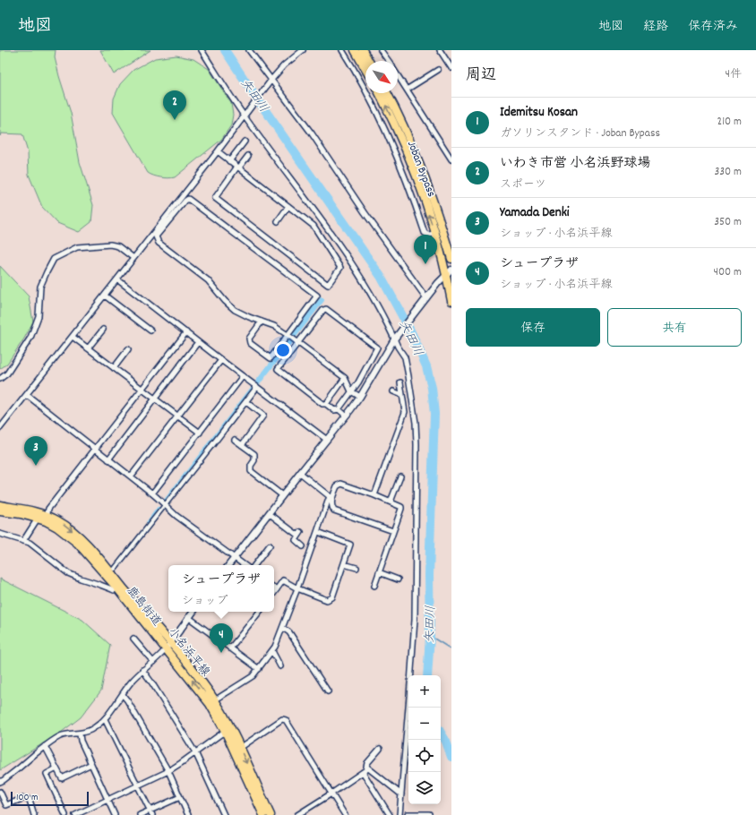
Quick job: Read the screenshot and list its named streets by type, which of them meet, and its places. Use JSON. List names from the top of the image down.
{
  "streets": {
    "main road": ["Joban Bypass", "鹿島街道", "小名浜平線"]
  },
  "crossings": [
    ["鹿島街道", "小名浜平線"]
  ],
  "water": ["矢田川"],
  "scale_bar": "100 m",
  "north": "bottom right",
  "page": {
    "header": "地図",
    "nav": ["地図", "経路", "保存済み"],
    "heading": ["周辺", "4件"],
    "pins": [
      "2",
      "1",
      "3",
      "4"
    ],
    "list": [
      {
        "mark": "1",
        "name": "Idemitsu Kosan",
        "note": "ガソリンスタンド · Joban Bypass",
        "value": "210 m"
      },
      {
        "mark": "2",
        "name": "いわき市営 小名浜野球場",
        "note": "スポーツ",
        "value": "330 m"
      },
      {
        "mark": "3",
        "name": "Yamada Denki",
        "note": "ショップ · 小名浜平線",
        "value": "350 m"
      },
      {
        "mark": "4",
        "name": "シュープラザ",
        "note": "ショップ · 小名浜平線",
        "value": "400 m"
      }
    ],
    "buttons": ["保存", "共有"],
    "popup": ["シュープラザ", "ショップ"],
    "map_buttons": ["+", "−"],
    "scale": "100 m"
  }
}
